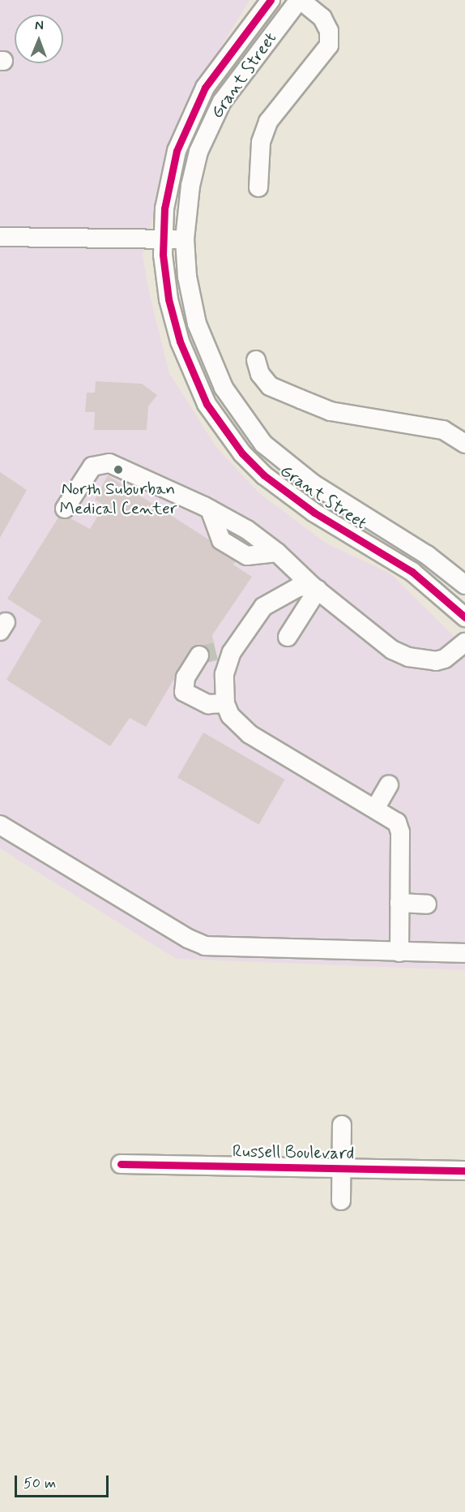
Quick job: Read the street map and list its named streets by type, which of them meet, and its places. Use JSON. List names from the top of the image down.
{
  "streets": {
    "street": ["Grant Street", "Russell Boulevard"]
  },
  "places": ["North Suburban Medical Center"],
  "scale_bar": "50 m",
  "north": "top"
}
